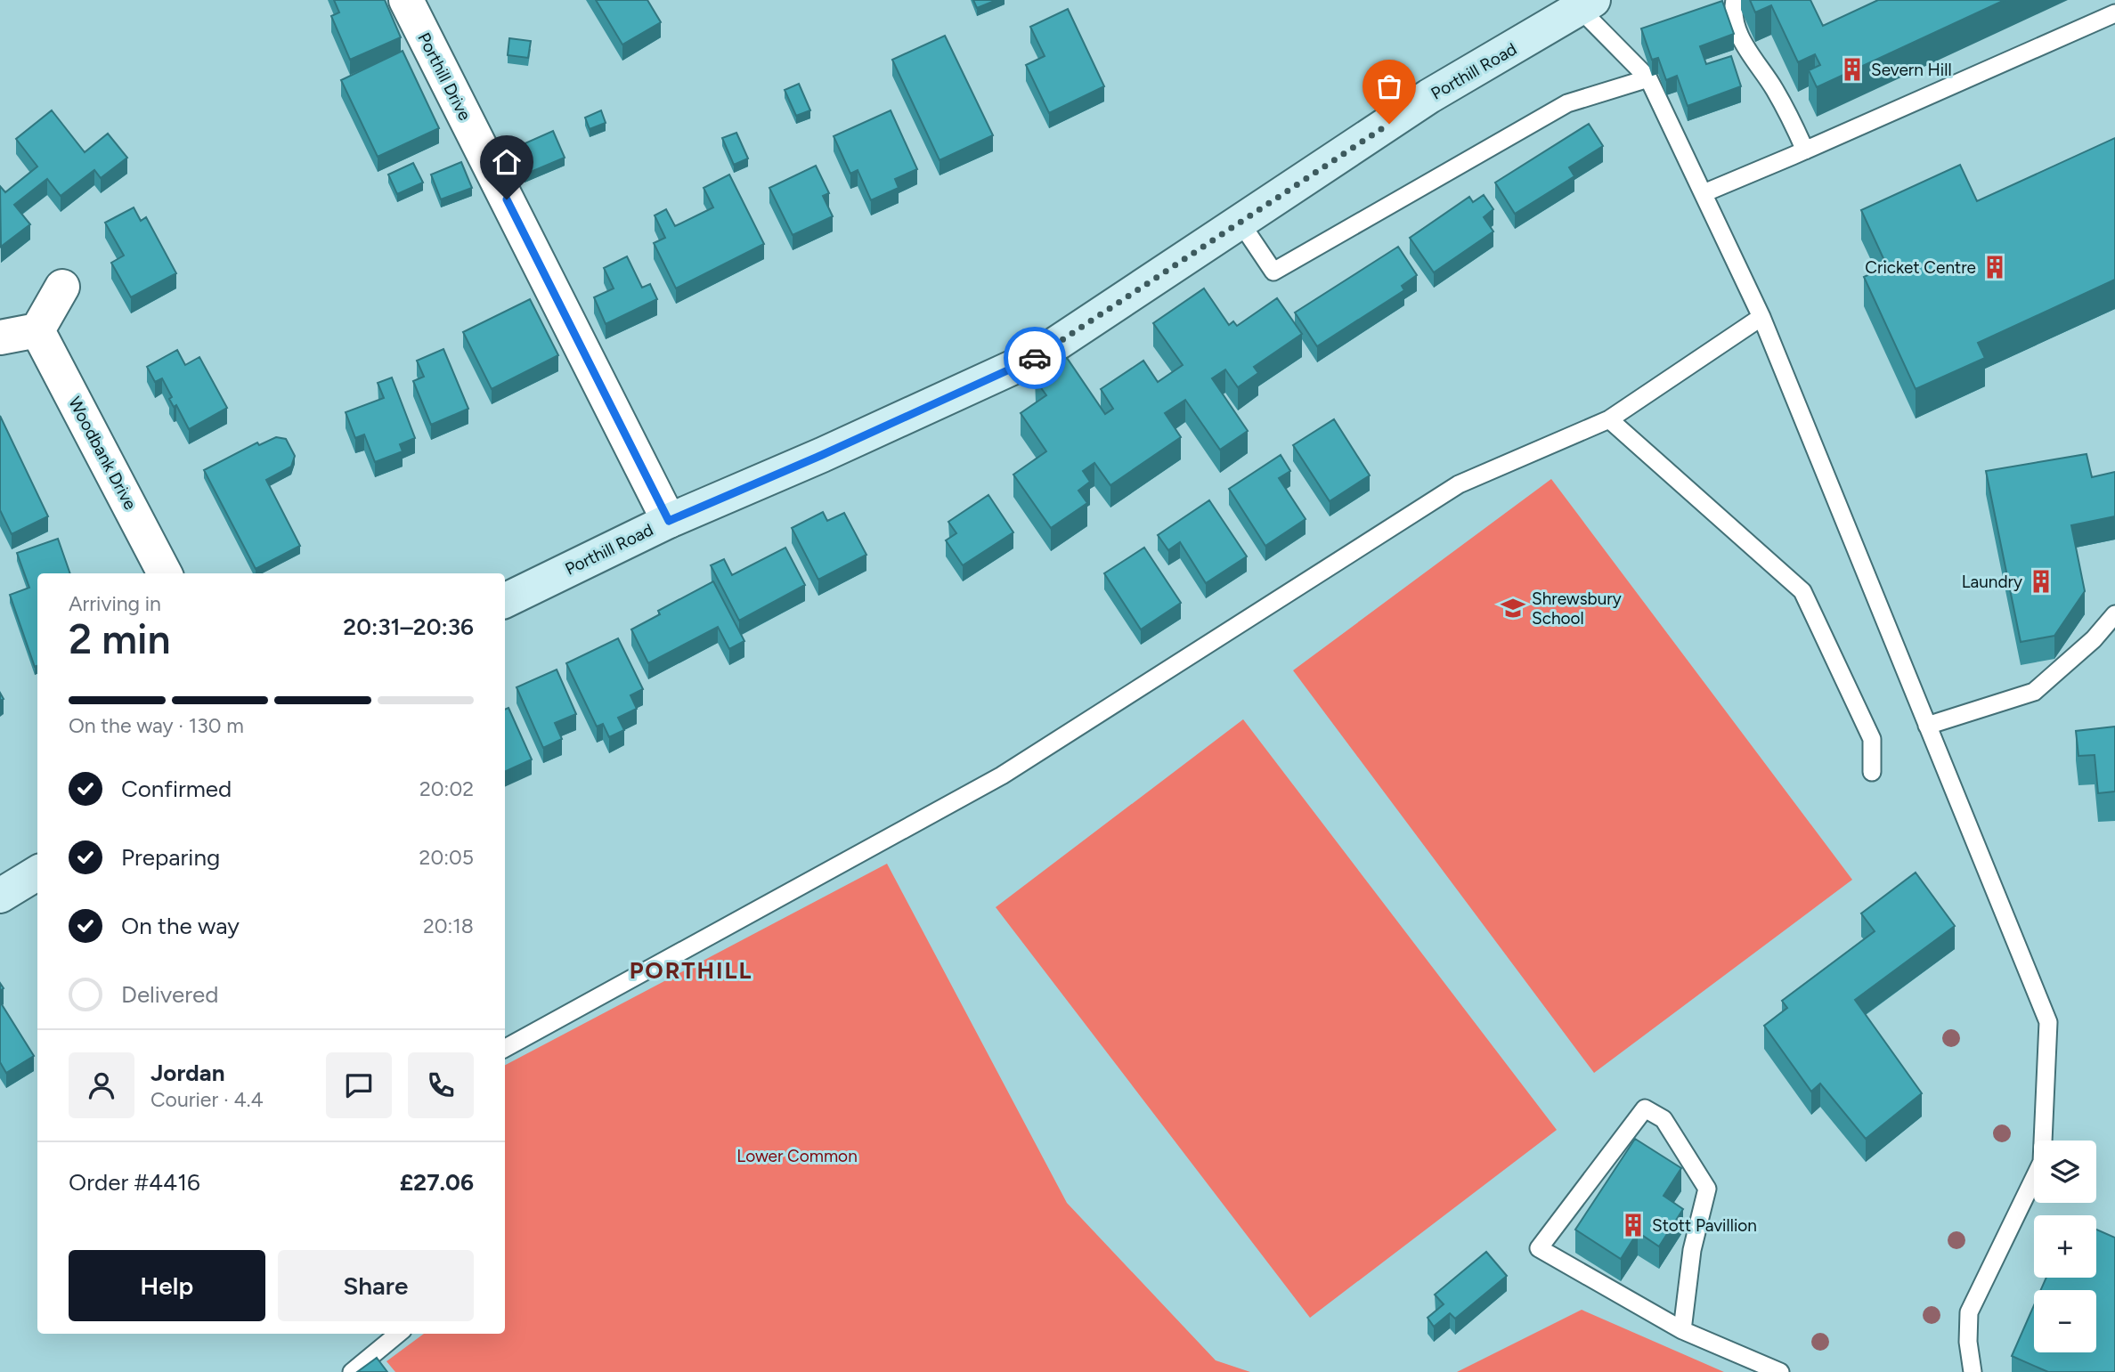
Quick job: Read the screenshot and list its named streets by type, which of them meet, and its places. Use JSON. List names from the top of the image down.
{
  "streets": {
    "street": ["Porthill Road", "Porthill Drive", "Woodbank Drive"]
  },
  "crossings": [
    ["Porthill Road", "Porthill Drive"]
  ],
  "districts": ["PORTHILL"],
  "parks": ["Lower Common"],
  "places": {
    "building": [
      "Severn Hill",
      "Cricket Centre",
      "Laundry",
      "Stott Pavillion"
    ],
    "school or university": ["Shrewsbury School"]
  },
  "page": {
    "heading": ["2 min", "Arriving in", "20:31–20:36"],
    "panel": [
      "Jordan",
      "Courier · 4.4",
      "Order #4416",
      "£27.06"
    ],
    "bar": "On the way · 130 m",
    "list": [
      ["Confirmed", "20:02"],
      ["Preparing", "20:05"],
      ["On the way", "20:18"],
      "Delivered"
    ],
    "map_buttons": ["+", "−"],
    "buttons": ["Help", "Share"]
  }
}
